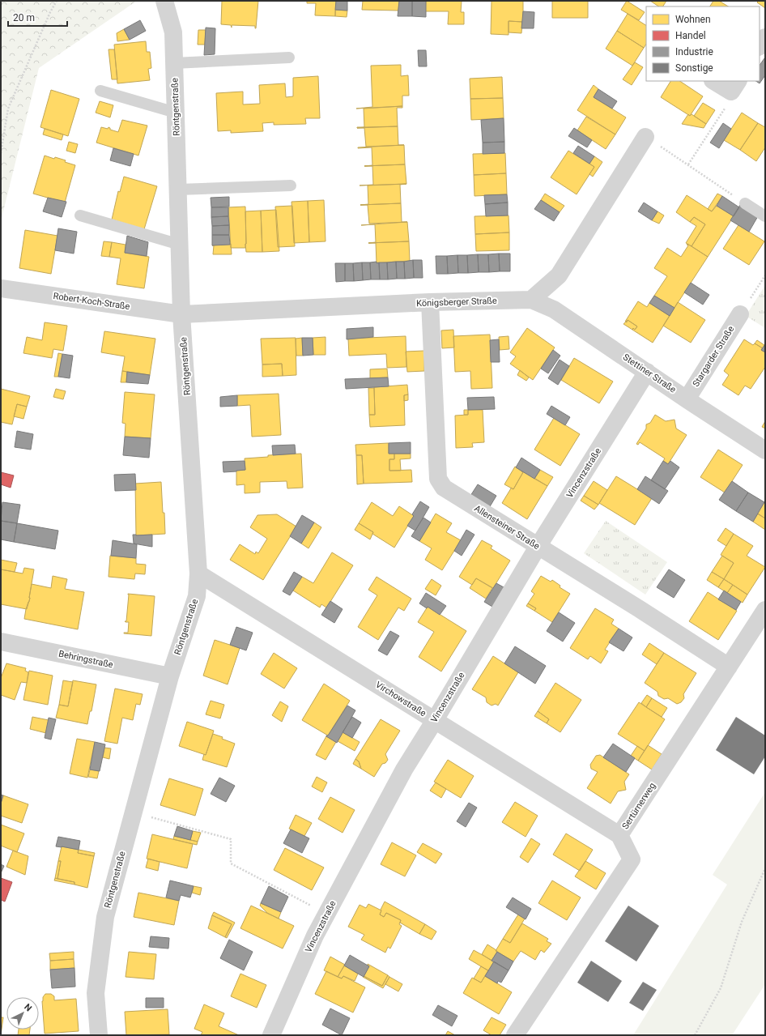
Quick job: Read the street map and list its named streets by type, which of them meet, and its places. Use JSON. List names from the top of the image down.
{
  "streets": {
    "street": [
      "Röntgenstraße",
      "Robert-Koch-Straße",
      "Königsberger Straße",
      "Stargarder Straße",
      "Stettiner Straße",
      "Vincenzstraße",
      "Allensteiner Straße",
      "Behringstraße",
      "Virchowstraße",
      "Sertürnerweg"
    ]
  },
  "crossings": [
    ["Röntgenstraße", "Robert-Koch-Straße"],
    ["Röntgenstraße", "Königsberger Straße"],
    ["Röntgenstraße", "Behringstraße"],
    ["Röntgenstraße", "Virchowstraße"],
    ["Robert-Koch-Straße", "Königsberger Straße"],
    ["Königsberger Straße", "Stettiner Straße"],
    ["Königsberger Straße", "Allensteiner Straße"],
    ["Stargarder Straße", "Stettiner Straße"],
    ["Stettiner Straße", "Vincenzstraße"],
    ["Vincenzstraße", "Allensteiner Straße"],
    ["Vincenzstraße", "Virchowstraße"],
    ["Allensteiner Straße", "Sertürnerweg"],
    ["Virchowstraße", "Sertürnerweg"]
  ],
  "legend": [
    "Wohnen",
    "Handel",
    "Industrie",
    "Sonstige"
  ],
  "scale_bar": "20 m",
  "north": "top right"
}
